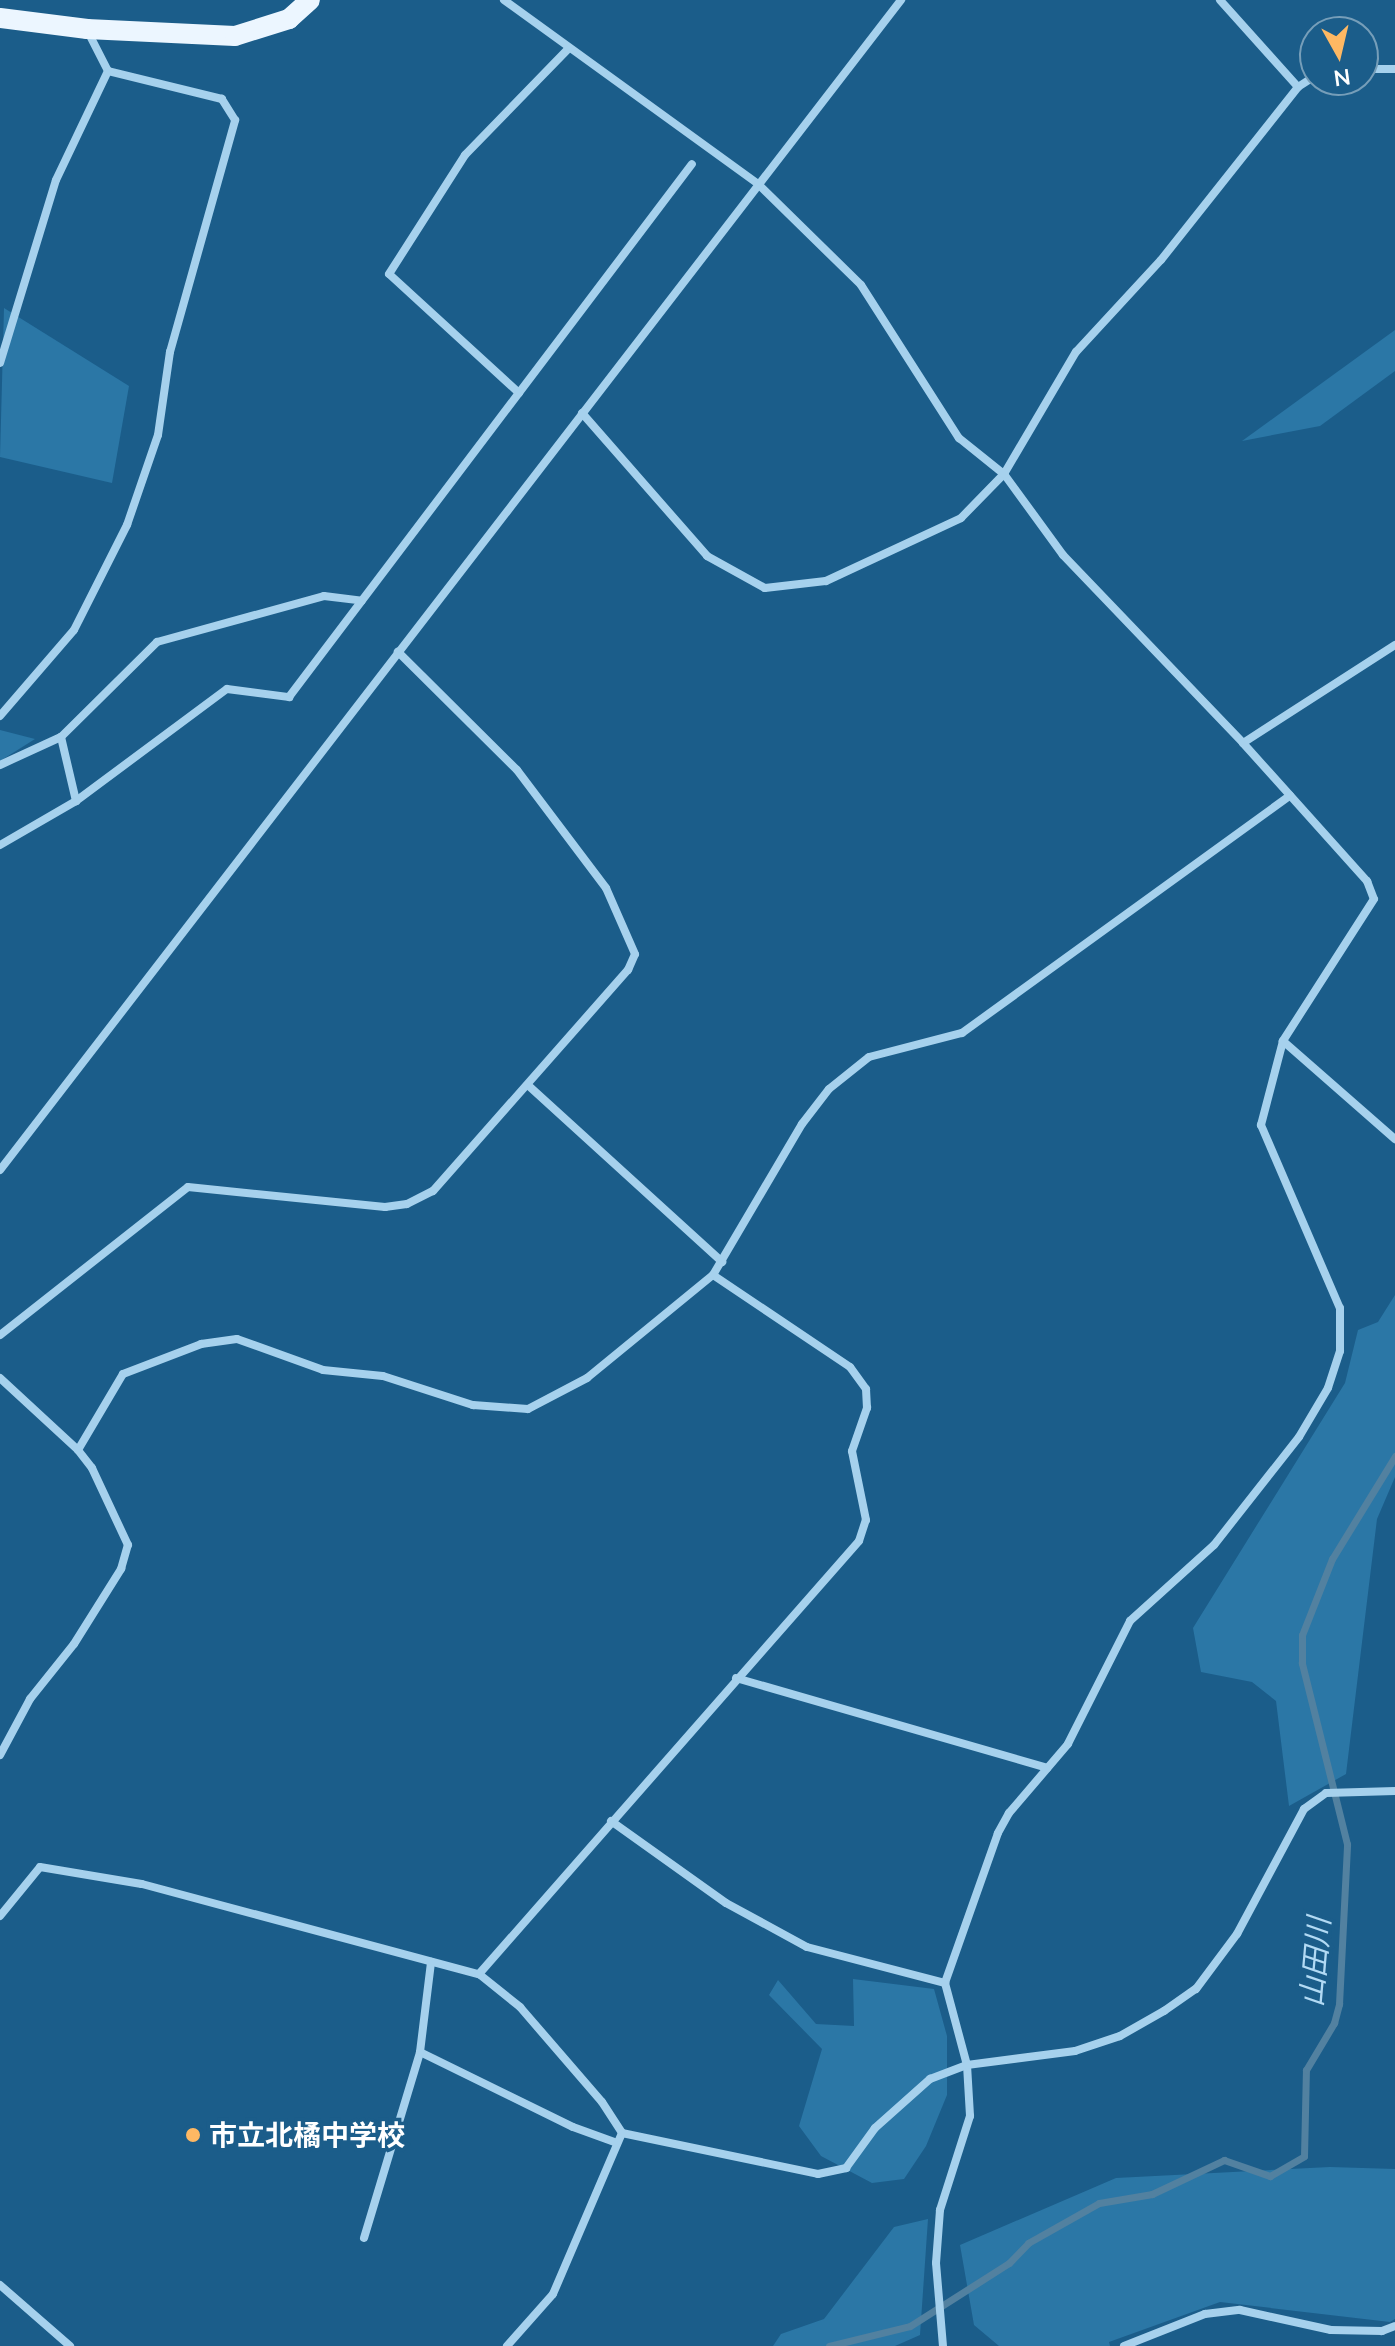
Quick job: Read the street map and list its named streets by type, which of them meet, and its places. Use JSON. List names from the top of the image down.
{
  "water": ["山田川"],
  "places": ["市立北橘中学校"],
  "north": "bottom"
}
